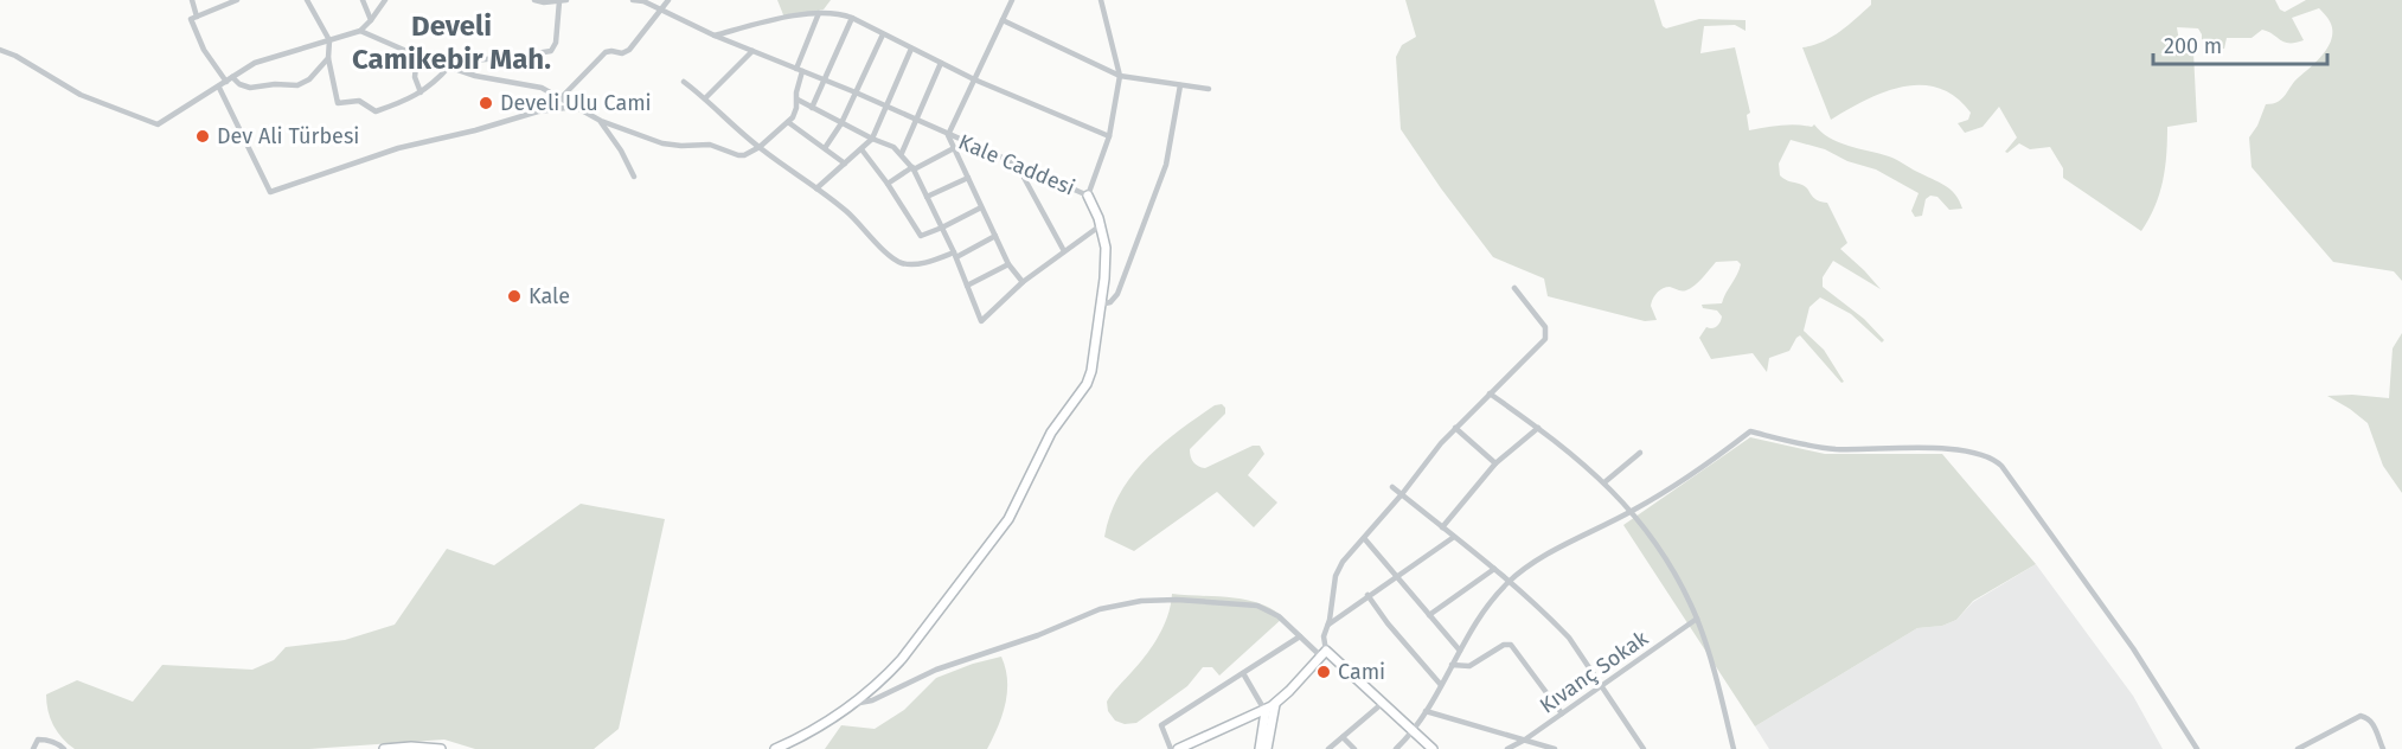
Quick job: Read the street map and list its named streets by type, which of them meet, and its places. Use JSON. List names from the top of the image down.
{
  "streets": {
    "street": ["Kale Caddesi", "Kıvanç Sokak"]
  },
  "districts": ["Develi Camikebir Mah."],
  "places": [
    "Develi Ulu Cami",
    "Dev Ali Türbesi",
    "Kale",
    "Cami"
  ],
  "scale_bar": "200 m"
}
